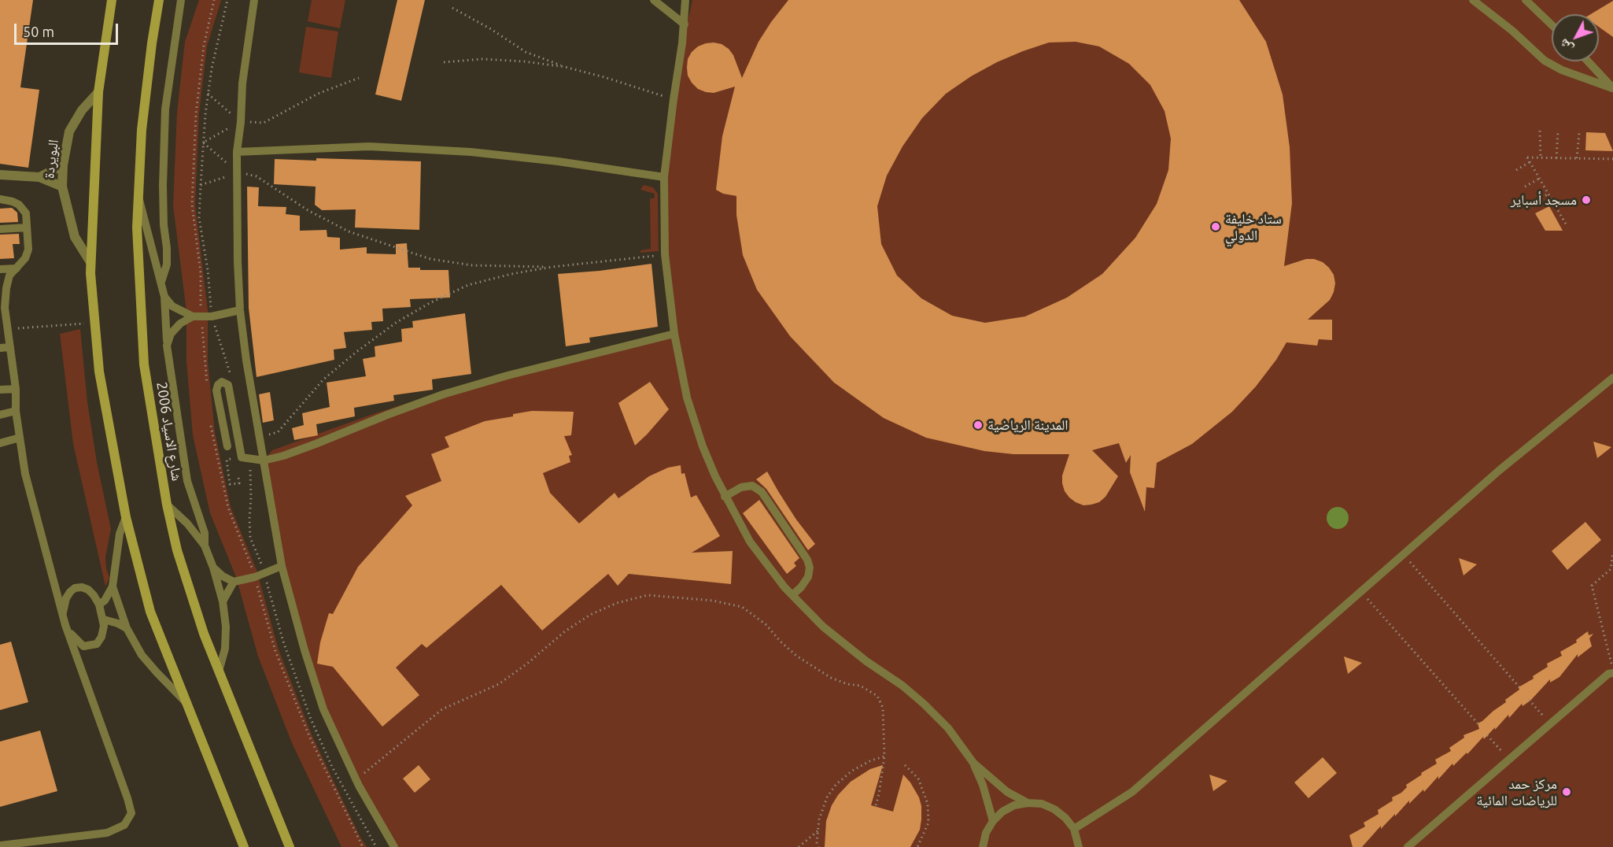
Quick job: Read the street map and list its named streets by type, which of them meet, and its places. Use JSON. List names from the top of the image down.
{
  "streets": {
    "main road": ["شارع الاسياد 2006"],
    "street": ["البويردة"]
  },
  "places": [
    "مسجد أسباير",
    "ستاد خليفة الدولي",
    "المدينة الرياضية",
    "مركز حمد للرياضات المائية"
  ],
  "scale_bar": "50 m",
  "north": "bottom left"
}
